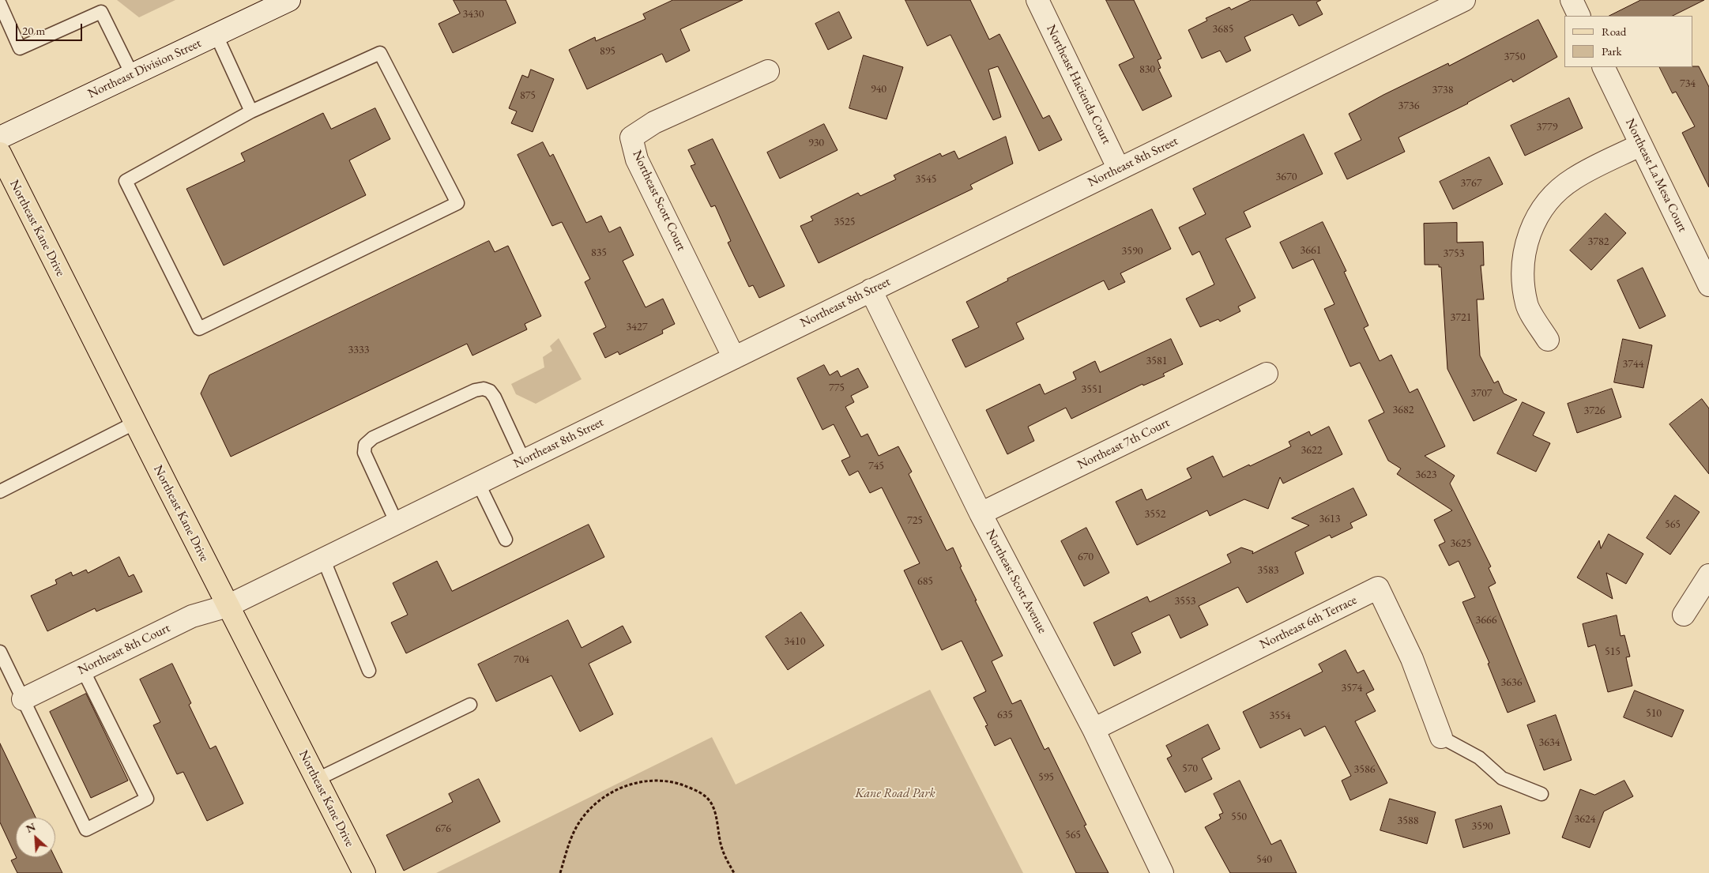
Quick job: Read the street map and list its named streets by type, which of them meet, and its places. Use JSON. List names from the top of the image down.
{
  "streets": {
    "main road": ["Northeast Kane Drive"],
    "street": [
      "Northeast Division Street",
      "Northeast Hacienda Court",
      "Northeast 8th Street",
      "Northeast La Mesa Court",
      "Northeast Scott Court",
      "Northeast 7th Court",
      "Northeast Scott Avenue",
      "Northeast 6th Terrace",
      "Northeast 8th Court"
    ]
  },
  "crossings": [
    ["Northeast Hacienda Court", "Northeast 8th Street"],
    ["Northeast 8th Street", "Northeast Scott Court"],
    ["Northeast 8th Street", "Northeast Kane Drive"],
    ["Northeast 8th Street", "Northeast Scott Avenue"],
    ["Northeast 8th Street", "Northeast 8th Court"],
    ["Northeast Kane Drive", "Northeast 8th Court"],
    ["Northeast 7th Court", "Northeast Scott Avenue"],
    ["Northeast Scott Avenue", "Northeast 6th Terrace"]
  ],
  "parks": ["Kane Road Park"],
  "house_numbers": [
    "3430",
    "3685",
    "895",
    "3750",
    "830",
    "734",
    "940",
    "3738",
    "875",
    "3736",
    "3779",
    "930",
    "3670",
    "3545",
    "3767",
    "3525",
    "3782",
    "3661",
    "3590",
    "835",
    "3753",
    "3721",
    "3427",
    "3333",
    "3581",
    "3744",
    "775",
    "3551",
    "3707",
    "3682",
    "3726",
    "3622",
    "745",
    "3623",
    "3552",
    "3613",
    "725",
    "565",
    "3625",
    "670",
    "3583",
    "685",
    "3553",
    "3666",
    "3410",
    "515",
    "704",
    "3636",
    "3574",
    "510",
    "635",
    "3554",
    "3634",
    "570",
    "3586",
    "595",
    "550",
    "3624",
    "3588",
    "3590",
    "676",
    "565",
    "540"
  ],
  "legend": ["Road", "Park"],
  "scale_bar": "20 m",
  "north": "top left"
}
